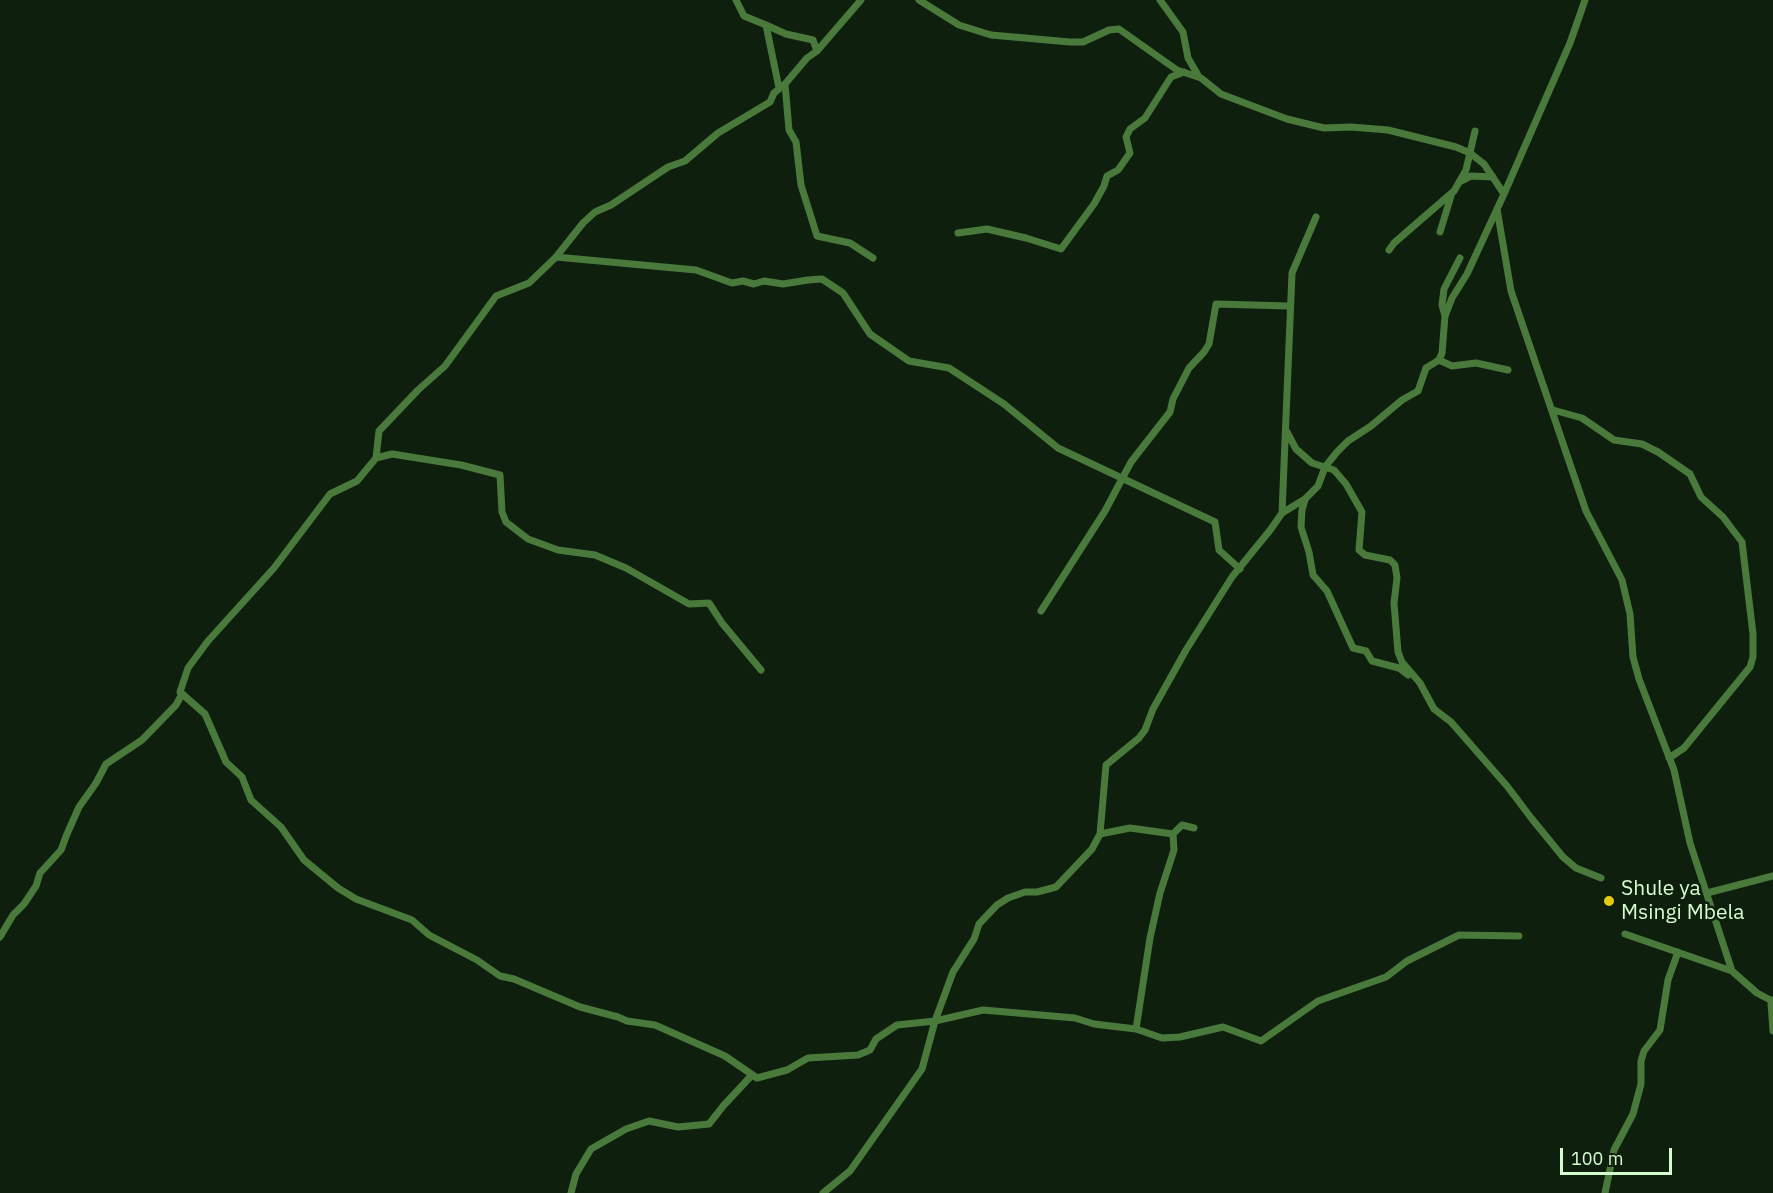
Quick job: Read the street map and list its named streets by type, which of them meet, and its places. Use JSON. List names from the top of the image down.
{
  "places": ["Shule ya Msingi Mbela"],
  "scale_bar": "100 m"
}
